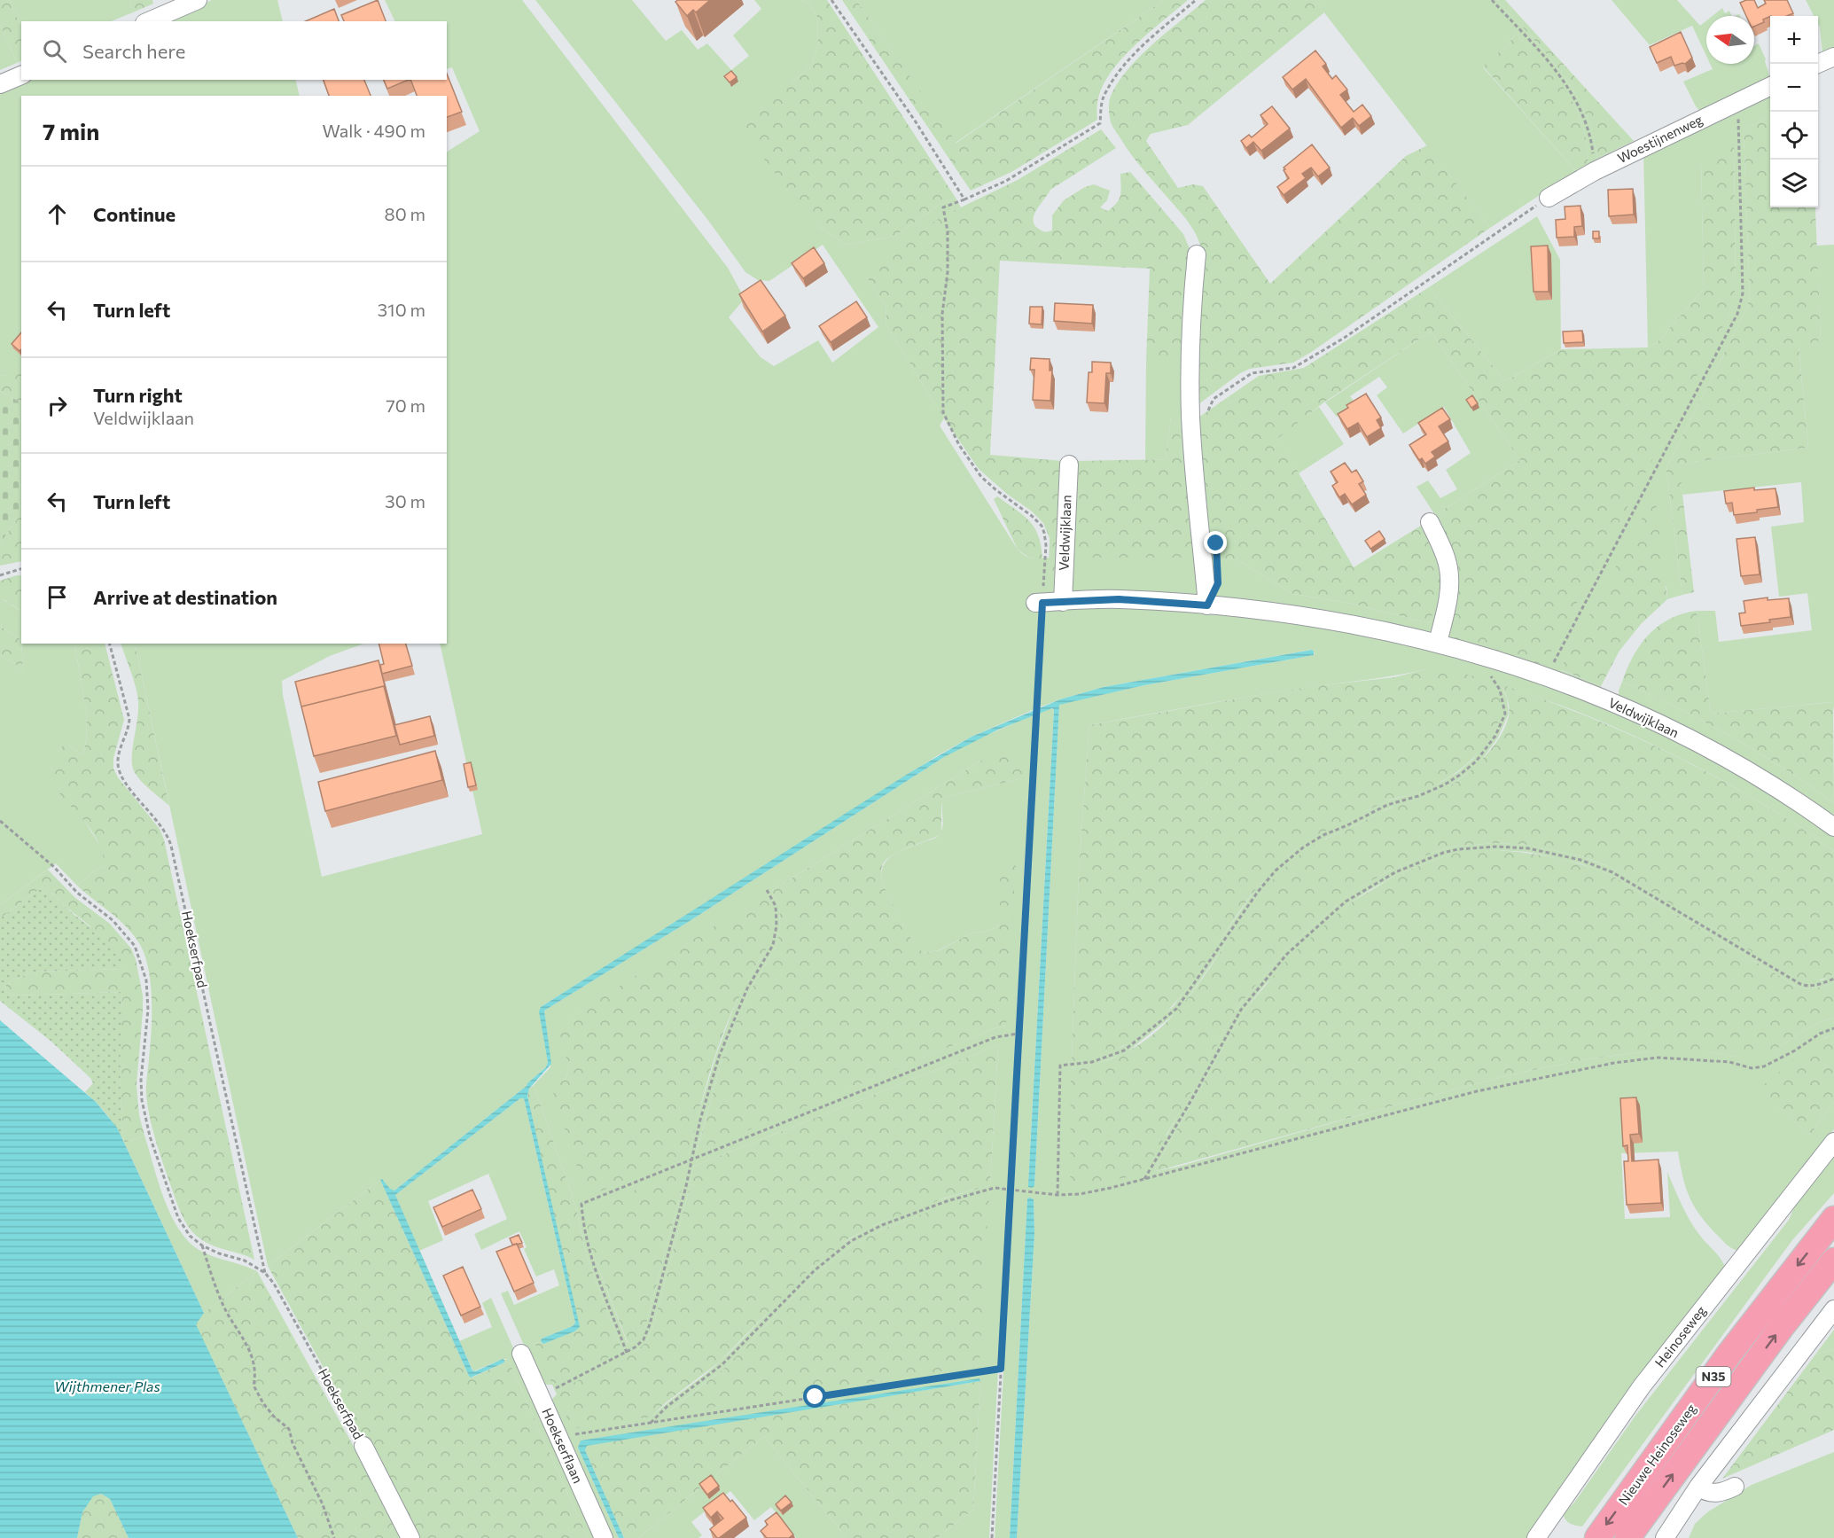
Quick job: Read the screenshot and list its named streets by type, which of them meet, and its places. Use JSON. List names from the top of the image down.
{
  "streets": {
    "highway": ["N35", "Nieuwe Heinoseweg"],
    "street": [
      "Woestijnenweg",
      "Veldwijklaan",
      "Hoekserfpad",
      "Heinoseweg",
      "Hoekserflaan"
    ]
  },
  "water": ["Wijthmener Plas"],
  "north": "left",
  "page": {
    "map_buttons": ["+", "−"],
    "search": "Search here",
    "heading": ["7 min", "Walk · 490 m"],
    "list": [
      ["Continue", "80 m"],
      ["Turn left", "310 m"],
      ["Turn right", "Veldwijklaan", "70 m"],
      ["Turn left", "30 m"],
      "Arrive at destination"
    ]
  }
}
